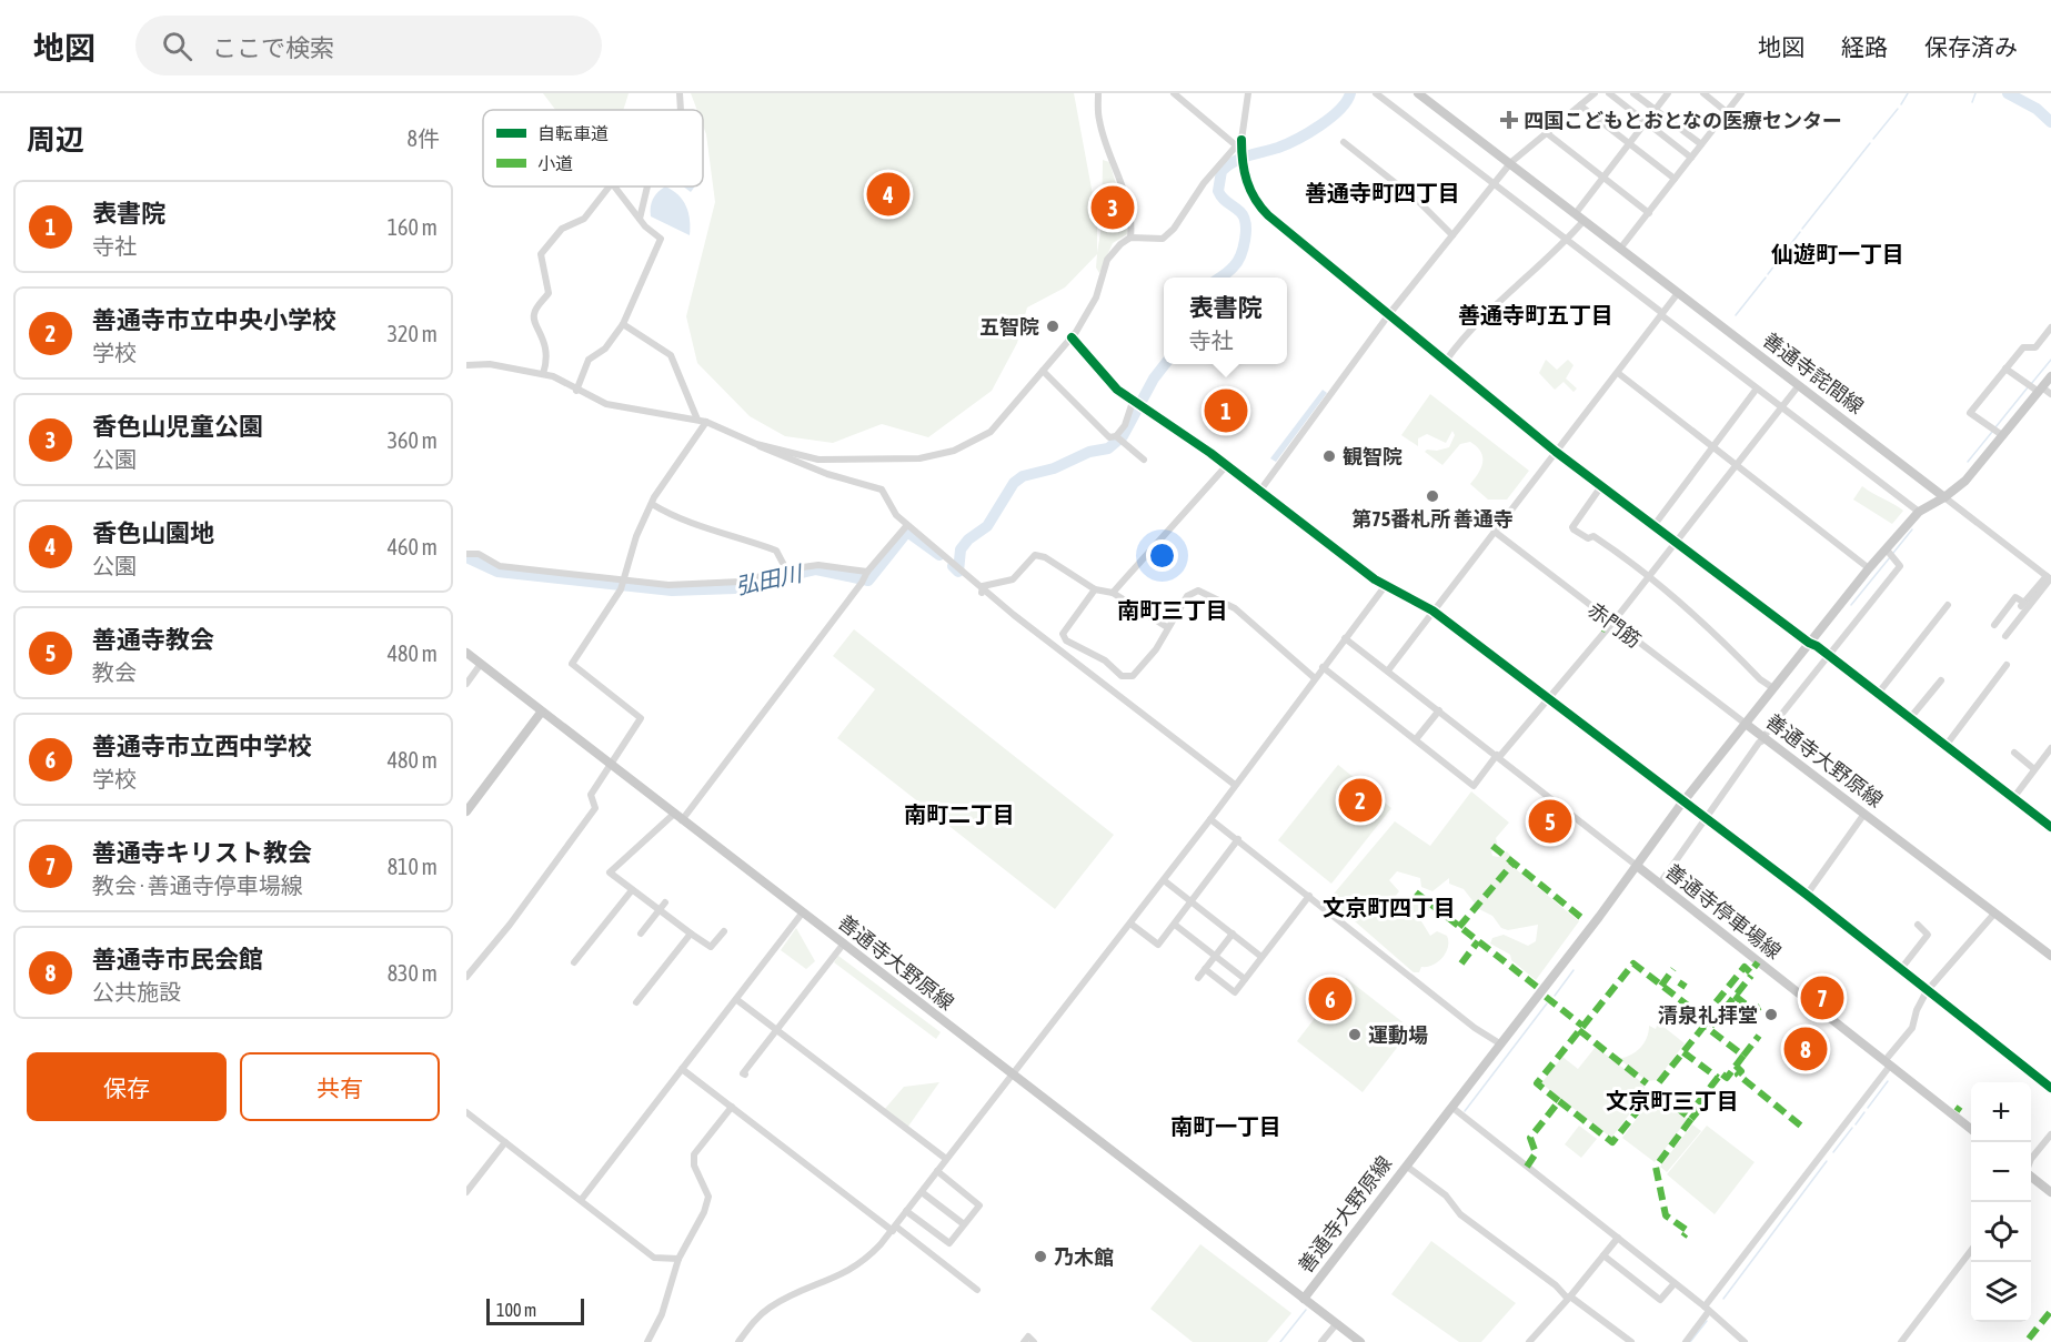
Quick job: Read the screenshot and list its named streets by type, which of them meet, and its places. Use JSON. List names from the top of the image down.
{
  "streets": {
    "main road": ["善通寺詫間線", "善通寺大野原線", "善通寺停車場線"],
    "street": ["赤門筋"]
  },
  "crossings": [
    ["赤門筋", "善通寺大野原線"],
    ["善通寺大野原線", "善通寺停車場線"]
  ],
  "districts": [
    "善通寺町四丁目",
    "仙遊町一丁目",
    "善通寺町五丁目",
    "南町三丁目",
    "南町二丁目",
    "文京町四丁目",
    "文京町三丁目",
    "南町一丁目"
  ],
  "water": ["弘田川"],
  "places": {
    "health": ["四国こどもとおとなの医療センター"],
    "other": [
      "五智院",
      "観智院",
      "第75番札所 善通寺",
      "清泉礼拝堂",
      "運動場",
      "乃木館"
    ]
  },
  "legend": ["自転車道", "小道"],
  "scale_bar": "100 m",
  "page": {
    "header": "地図",
    "search": "ここで検索",
    "nav": ["地図", "経路", "保存済み"],
    "heading": ["周辺", "8件"],
    "pins": [
      "4",
      "3",
      "1",
      "2",
      "5",
      "7",
      "6",
      "8"
    ],
    "list": [
      {
        "mark": "1",
        "name": "表書院",
        "note": "寺社",
        "value": "160 m"
      },
      {
        "mark": "2",
        "name": "善通寺市立中央小学校",
        "note": "学校",
        "value": "320 m"
      },
      {
        "mark": "3",
        "name": "香色山児童公園",
        "note": "公園",
        "value": "360 m"
      },
      {
        "mark": "4",
        "name": "香色山園地",
        "note": "公園",
        "value": "460 m"
      },
      {
        "mark": "5",
        "name": "善通寺教会",
        "note": "教会",
        "value": "480 m"
      },
      {
        "mark": "6",
        "name": "善通寺市立西中学校",
        "note": "学校",
        "value": "480 m"
      },
      {
        "mark": "7",
        "name": "善通寺キリスト教会",
        "note": "教会 · 善通寺停車場線",
        "value": "810 m"
      },
      {
        "mark": "8",
        "name": "善通寺市民会館",
        "note": "公共施設",
        "value": "830 m"
      }
    ],
    "popup": ["表書院", "寺社"],
    "buttons": ["保存", "共有"],
    "map_buttons": ["+", "−"],
    "scale": "100 m"
  }
}
